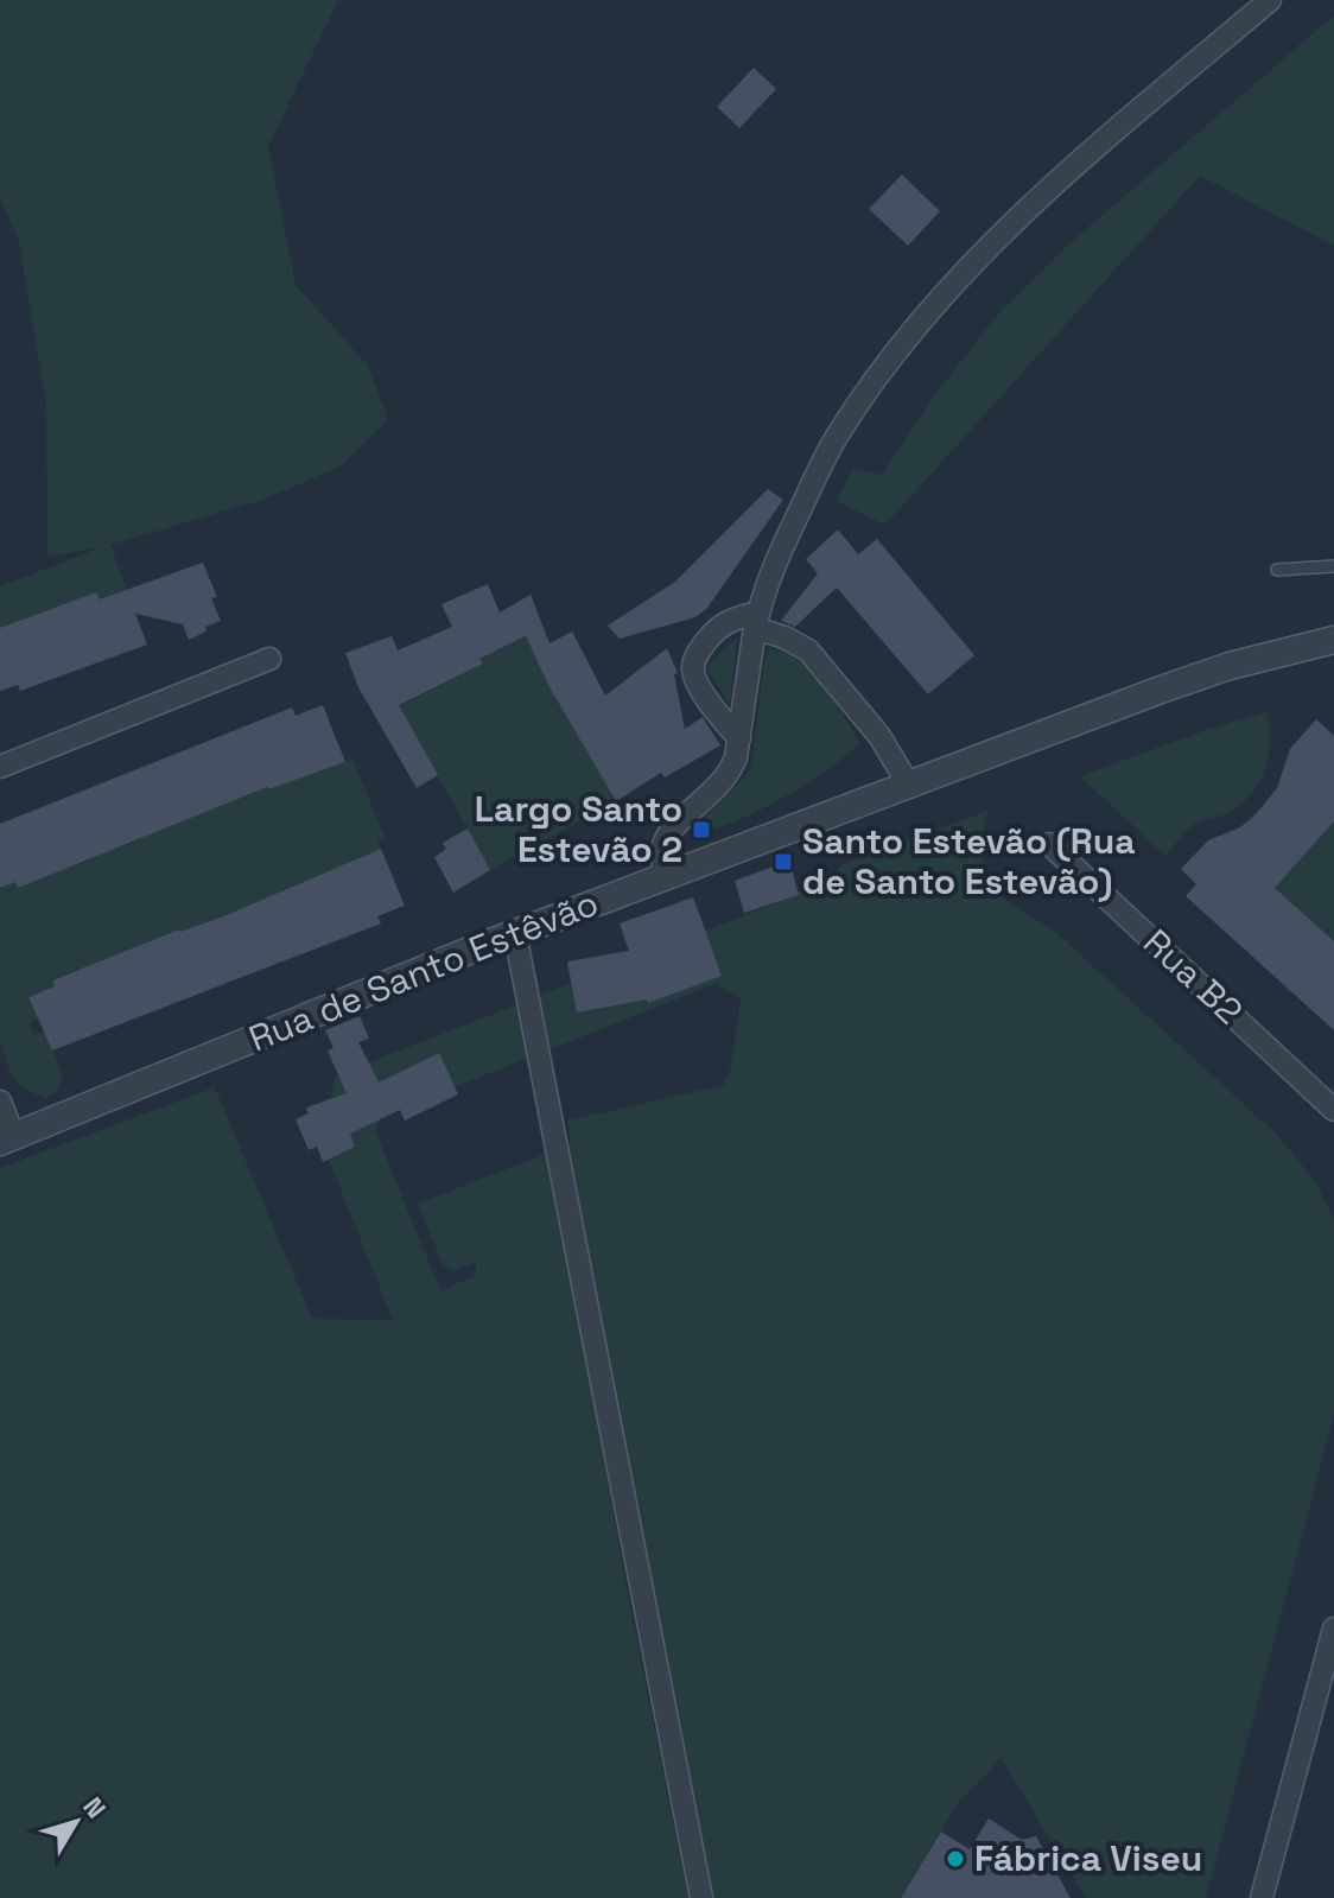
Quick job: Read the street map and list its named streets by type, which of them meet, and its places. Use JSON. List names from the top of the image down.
{
  "streets": {
    "street": ["Rua de Santo Estêvão", "Rua B2"]
  },
  "places": {
    "transit": ["Largo Santo Estevão 2", "Santo Estevão (Rua de Santo Estevão)"],
    "other": ["Fábrica Viseu"]
  },
  "north": "top right"
}
